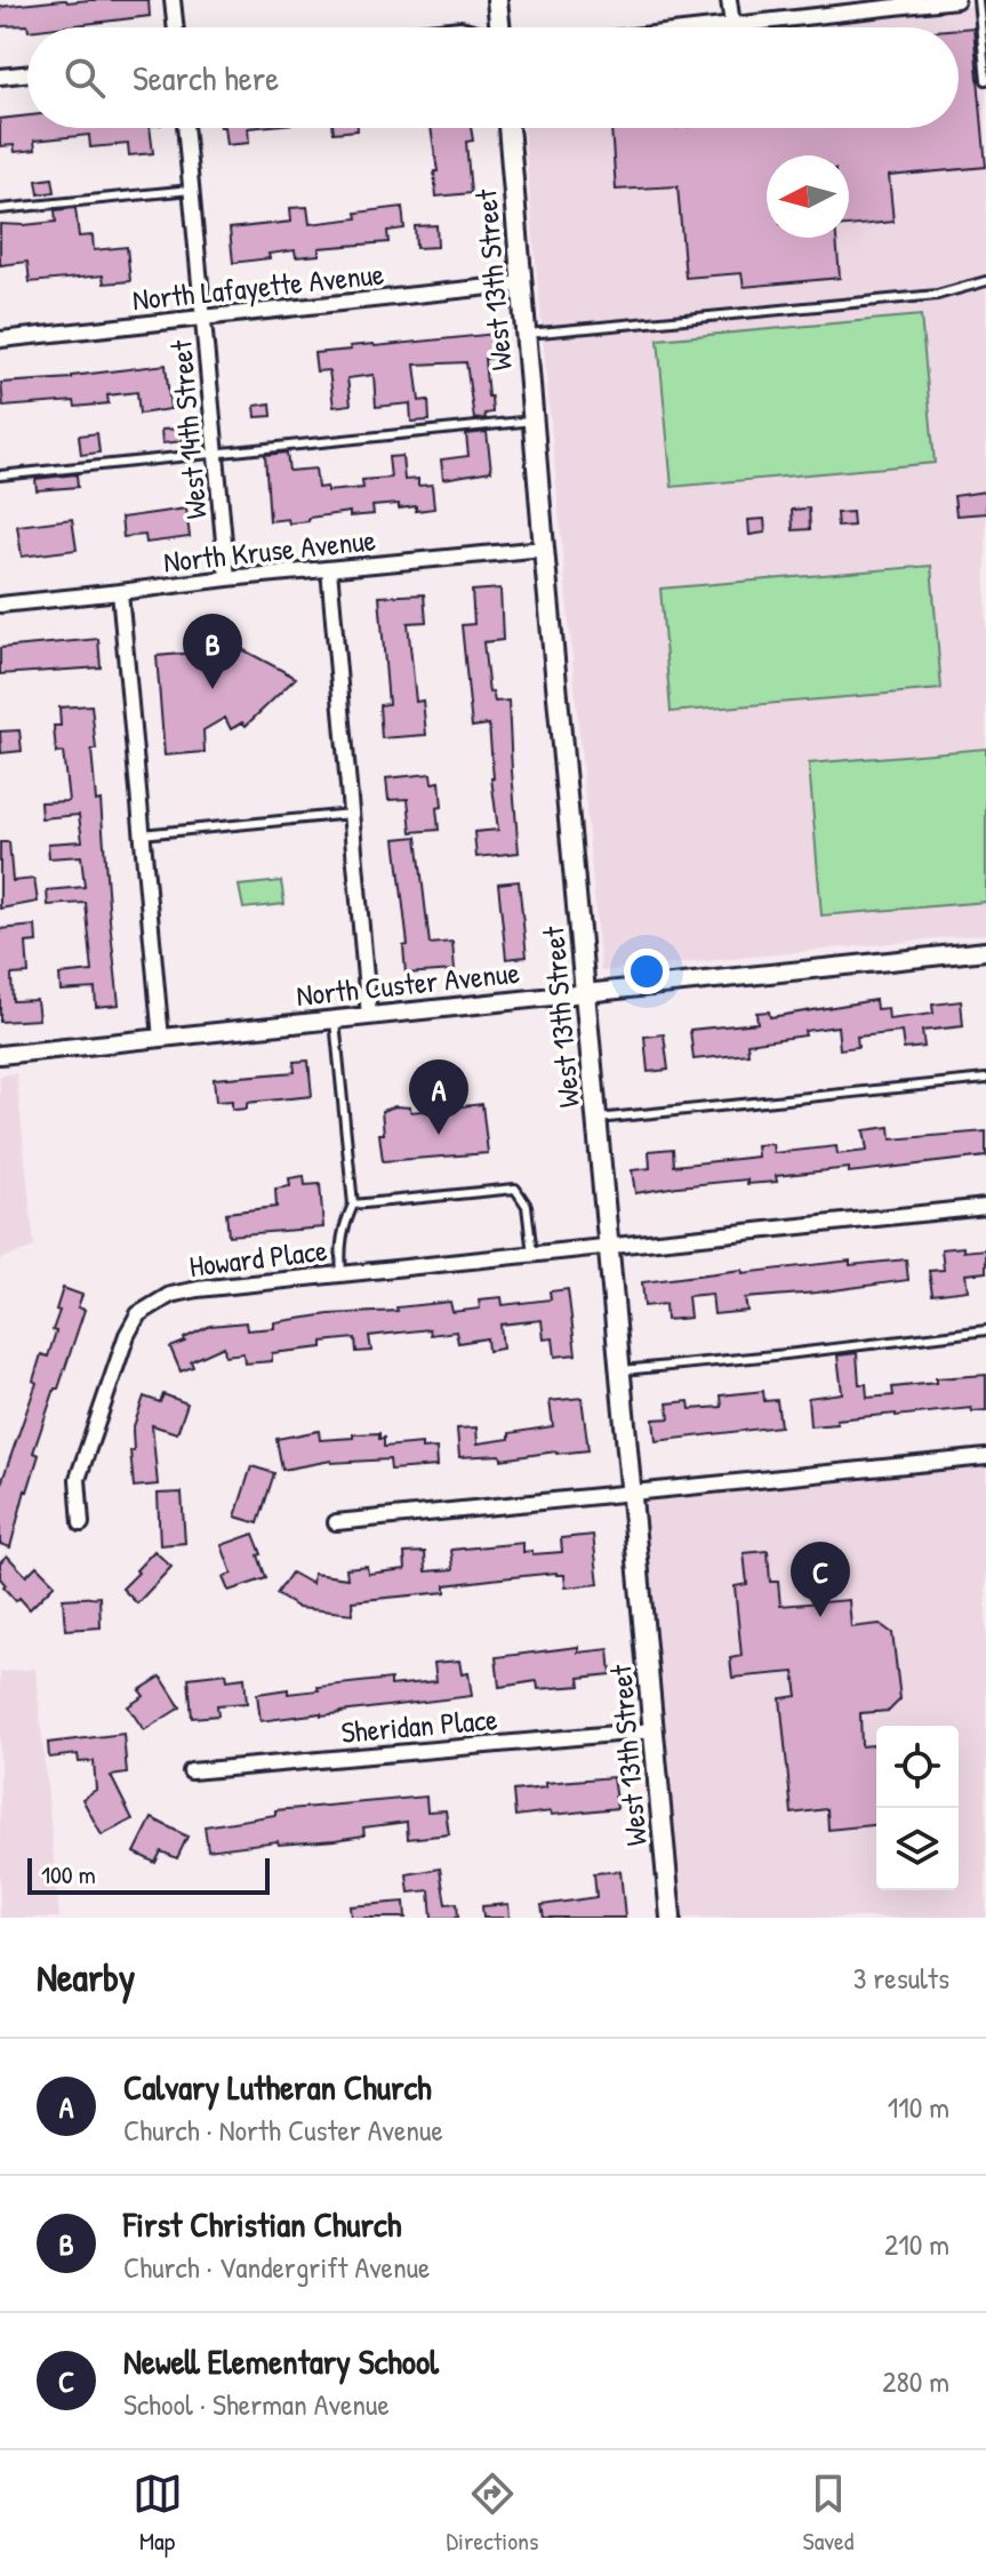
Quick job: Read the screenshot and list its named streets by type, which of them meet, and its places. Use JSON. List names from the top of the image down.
{
  "streets": {
    "main road": ["West 13th Street"],
    "street": [
      "North Lafayette Avenue",
      "West 14th Street",
      "North Kruse Avenue",
      "North Custer Avenue",
      "Howard Place",
      "Sheridan Place"
    ]
  },
  "crossings": [
    ["West 13th Street", "North Lafayette Avenue"],
    ["West 13th Street", "North Kruse Avenue"],
    ["West 13th Street", "North Custer Avenue"],
    ["West 13th Street", "Howard Place"],
    ["West 13th Street", "Sheridan Place"],
    ["North Lafayette Avenue", "West 14th Street"],
    ["West 14th Street", "North Kruse Avenue"]
  ],
  "scale_bar": "100 m",
  "north": "left",
  "page": {
    "search": "Search here",
    "pins": ["B", "A", "C"],
    "scale": "100 m",
    "heading": ["Nearby", "3 results"],
    "list": [
      {
        "mark": "A",
        "name": "Calvary Lutheran Church",
        "note": "Church · North Custer Avenue",
        "value": "110 m"
      },
      {
        "mark": "B",
        "name": "First Christian Church",
        "note": "Church · Vandergrift Avenue",
        "value": "210 m"
      },
      {
        "mark": "C",
        "name": "Newell Elementary School",
        "note": "School · Sherman Avenue",
        "value": "280 m"
      }
    ],
    "nav": ["Map", "Directions", "Saved"]
  }
}
